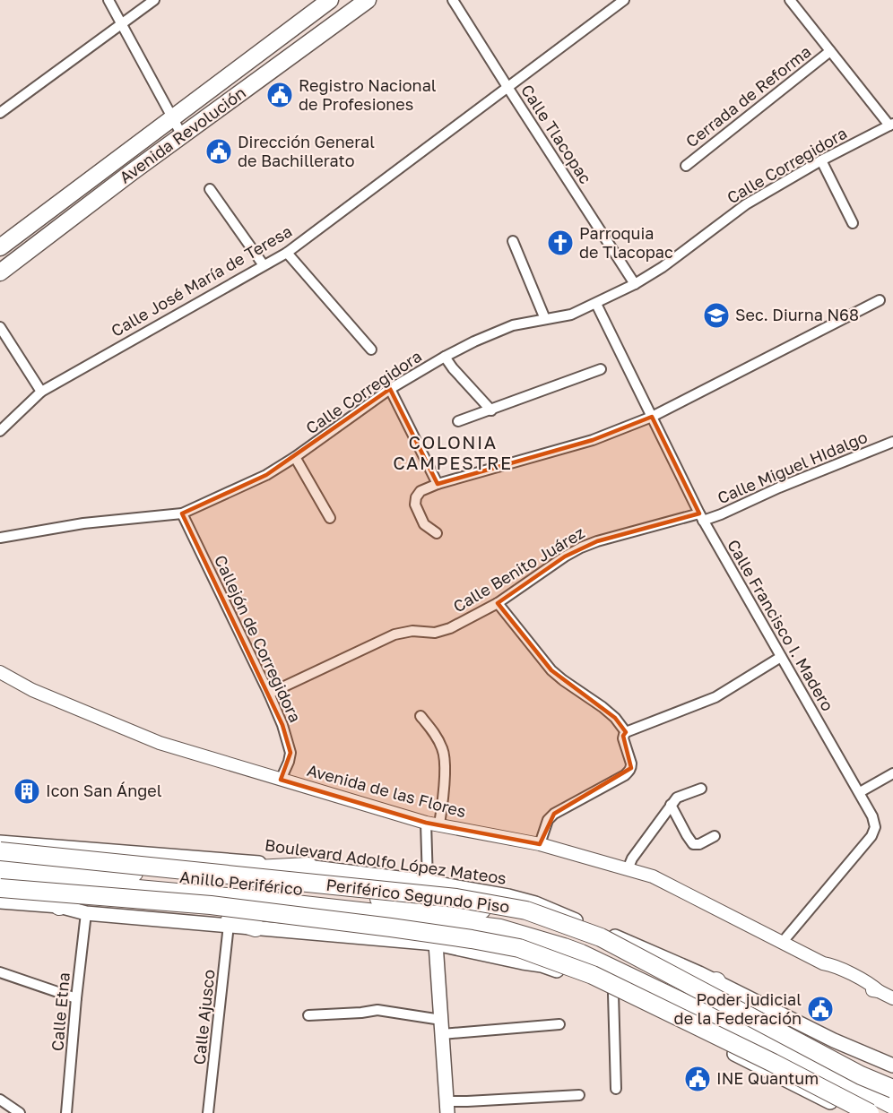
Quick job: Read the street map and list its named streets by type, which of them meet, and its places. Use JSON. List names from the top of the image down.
{
  "streets": {
    "highway": ["Anillo Periférico", "Periférico Segundo Piso"],
    "main road": ["Avenida Revolución", "Boulevard Adolfo López Mateos"],
    "street": [
      "Cerrada de Reforma",
      "Calle Tlacopac",
      "Calle Corregidora",
      "Calle José María de Teresa",
      "Calle Miguel HIdalgo",
      "Calle Benito Juárez",
      "Calle Francisco I. Madero",
      "Callejón de Corregidora",
      "Avenida de las Flores",
      "Calle Etna",
      "Calle Ajusco"
    ]
  },
  "crossings": [
    ["Calle Tlacopac", "Calle Corregidora"],
    ["Calle Tlacopac", "Calle José María de Teresa"],
    ["Calle Corregidora", "Calle Francisco I. Madero"],
    ["Calle Corregidora", "Callejón de Corregidora"],
    ["Calle Miguel HIdalgo", "Calle Benito Juárez"],
    ["Calle Miguel HIdalgo", "Calle Francisco I. Madero"],
    ["Calle Benito Juárez", "Calle Francisco I. Madero"],
    ["Calle Benito Juárez", "Callejón de Corregidora"],
    ["Calle Francisco I. Madero", "Avenida de las Flores"],
    ["Callejón de Corregidora", "Avenida de las Flores"],
    ["Anillo Periférico", "Periférico Segundo Piso"]
  ],
  "districts": ["COLONIA CAMPESTRE"],
  "places": {
    "public building": [
      "Registro Nacional de Profesiones",
      "Dirección General de Bachillerato",
      "Poder judicial de la Federación",
      "INE Quantum"
    ],
    "church": ["Parroquia de Tlacopac"],
    "school or university": ["Sec. Diurna N68"],
    "building": ["Icon San Ángel"]
  }
}
